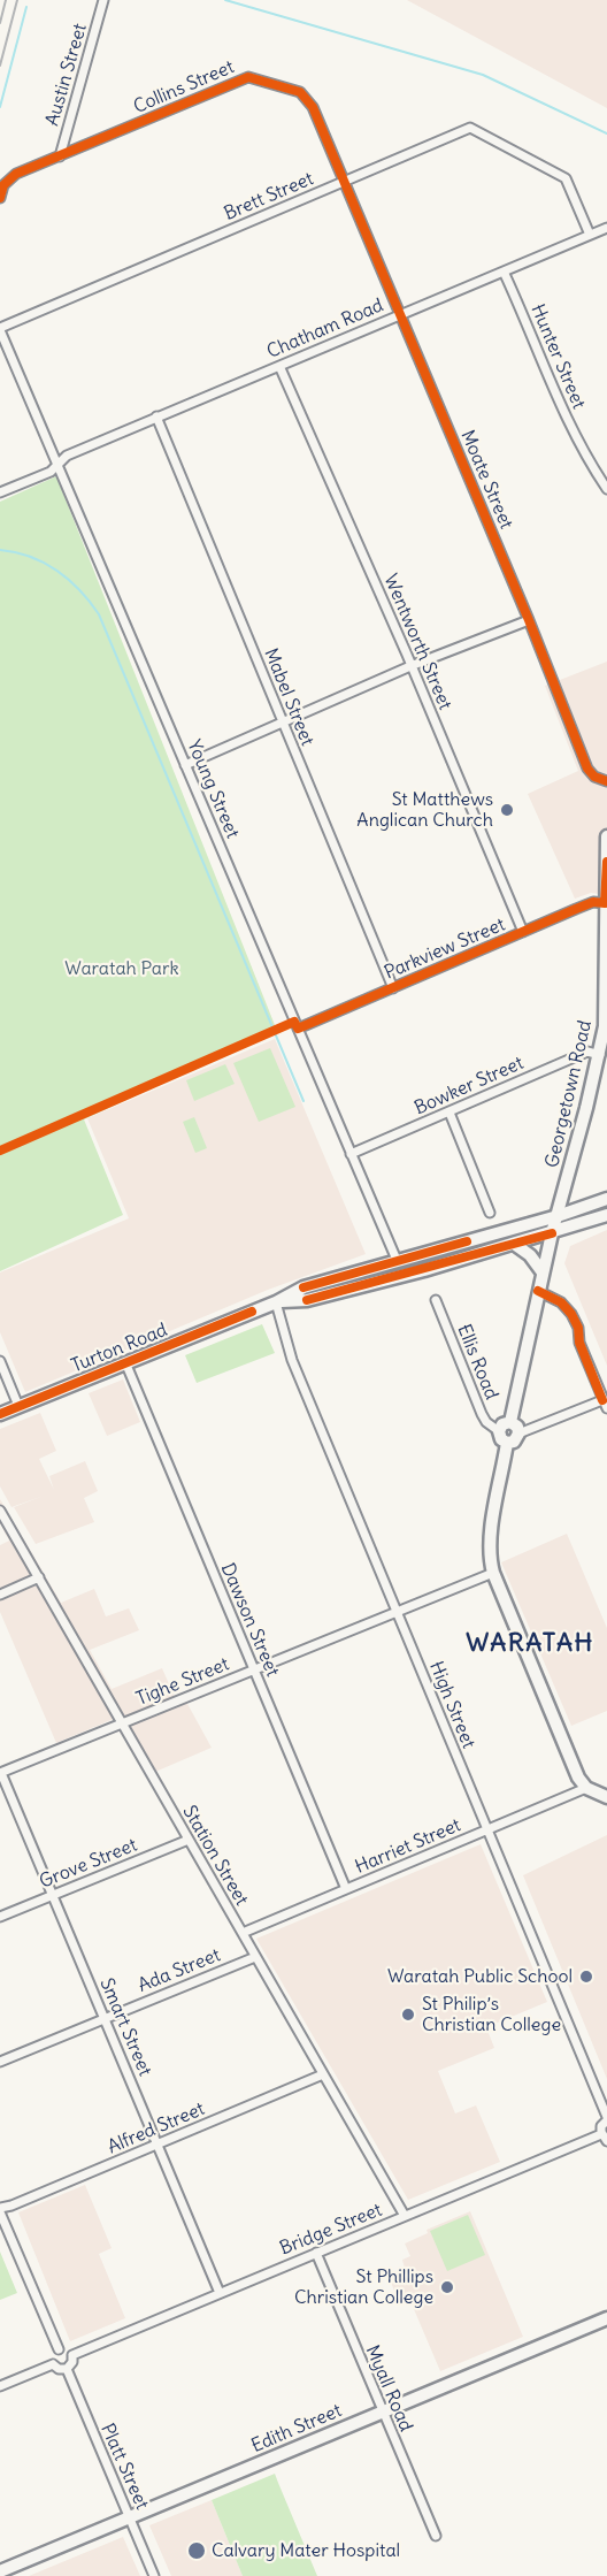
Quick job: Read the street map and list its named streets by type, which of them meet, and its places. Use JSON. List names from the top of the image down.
{
  "streets": {
    "main road": ["Georgetown Road", "Turton Road", "Edith Street"],
    "street": [
      "Austin Street",
      "Collins Street",
      "Brett Street",
      "Chatham Road",
      "Hunter Street",
      "Moate Street",
      "Wentworth Street",
      "Mabel Street",
      "Young Street",
      "Parkview Street",
      "Bowker Street",
      "Ellis Road",
      "Dawson Street",
      "Tighe Street",
      "High Street",
      "Harriet Street",
      "Station Street",
      "Grove Street",
      "Ada Street",
      "Smart Street",
      "Alfred Street",
      "Bridge Street",
      "Myall Road",
      "Platt Street"
    ]
  },
  "crossings": [
    ["Austin Street", "Collins Street"],
    ["Collins Street", "Brett Street"],
    ["Collins Street", "Moate Street"],
    ["Brett Street", "Chatham Road"],
    ["Brett Street", "Moate Street"],
    ["Brett Street", "Young Street"],
    ["Chatham Road", "Hunter Street"],
    ["Chatham Road", "Moate Street"],
    ["Chatham Road", "Wentworth Street"],
    ["Chatham Road", "Mabel Street"],
    ["Chatham Road", "Young Street"],
    ["Wentworth Street", "Parkview Street"],
    ["Mabel Street", "Parkview Street"],
    ["Young Street", "Parkview Street"],
    ["Young Street", "Bowker Street"],
    ["Young Street", "Turton Road"],
    ["Parkview Street", "Georgetown Road"],
    ["Bowker Street", "Georgetown Road"],
    ["Georgetown Road", "Turton Road"],
    ["Georgetown Road", "Ellis Road"],
    ["Turton Road", "Dawson Street"],
    ["Turton Road", "High Street"],
    ["Dawson Street", "Tighe Street"],
    ["Dawson Street", "Harriet Street"],
    ["Tighe Street", "High Street"],
    ["Tighe Street", "Station Street"],
    ["Tighe Street", "Smart Street"],
    ["High Street", "Harriet Street"],
    ["Harriet Street", "Station Street"],
    ["Station Street", "Grove Street"],
    ["Station Street", "Ada Street"],
    ["Station Street", "Alfred Street"],
    ["Station Street", "Bridge Street"],
    ["Grove Street", "Smart Street"],
    ["Ada Street", "Smart Street"],
    ["Smart Street", "Alfred Street"],
    ["Smart Street", "Bridge Street"],
    ["Bridge Street", "Myall Road"],
    ["Bridge Street", "Platt Street"],
    ["Myall Road", "Edith Street"],
    ["Edith Street", "Platt Street"]
  ],
  "districts": ["WARATAH"],
  "parks": ["Waratah Park"],
  "places": [
    "St Matthews Anglican Church",
    "Waratah Public School",
    "St Philip’s Christian College",
    "St Phillips Christian College",
    "Calvary Mater Hospital"
  ]
}
